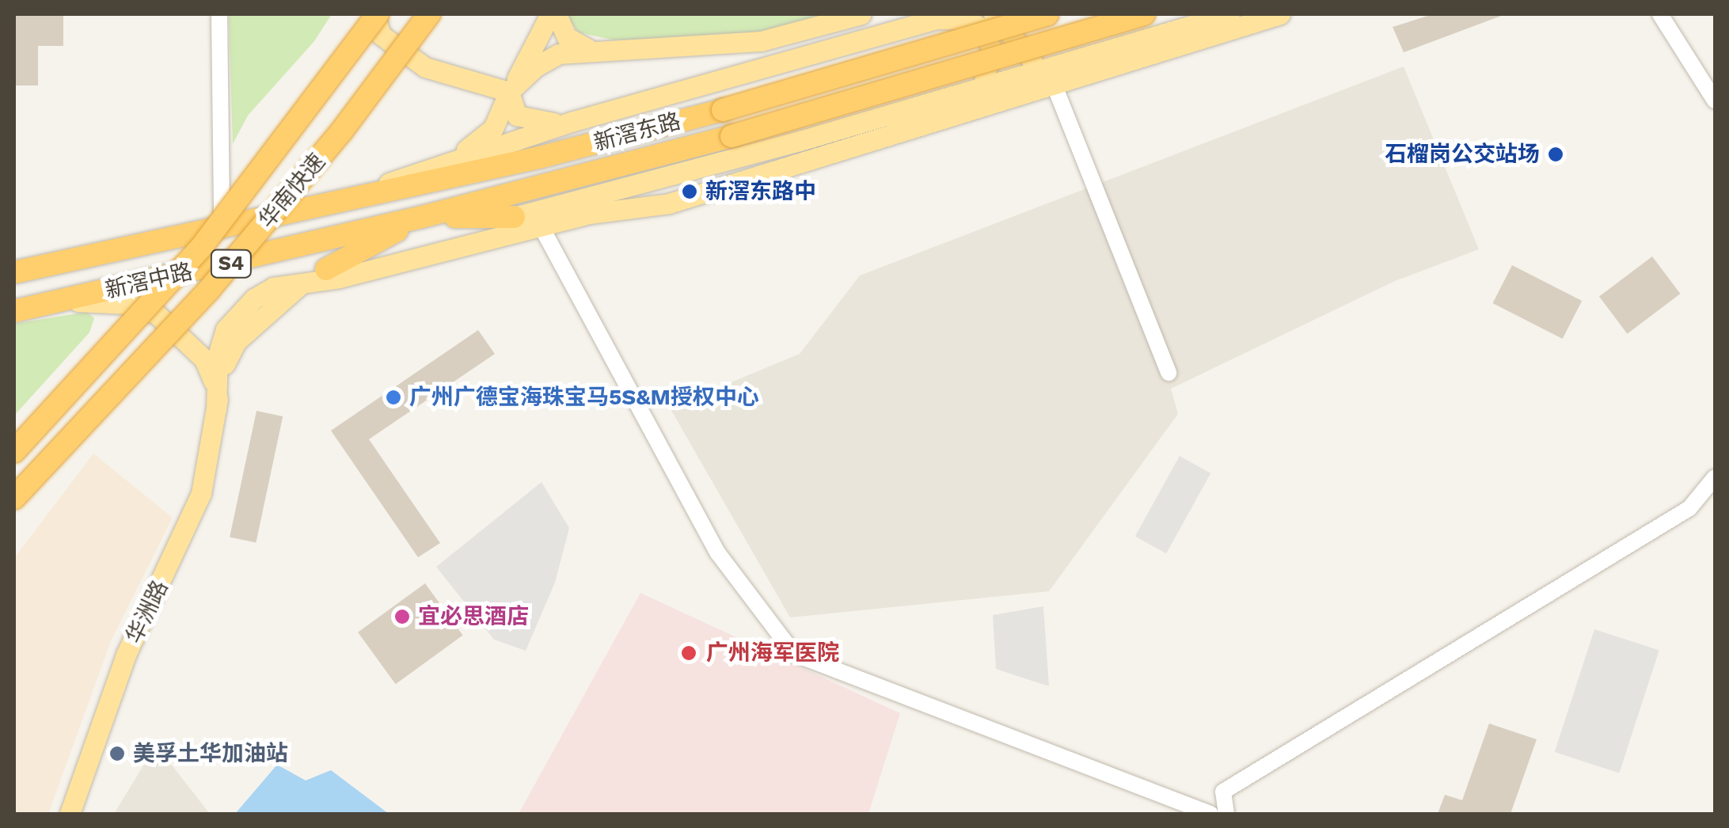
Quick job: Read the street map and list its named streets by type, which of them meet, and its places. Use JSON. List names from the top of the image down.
{
  "streets": {
    "highway": [
      "新滘东路",
      "华南快速",
      "S4",
      "新滘中路"
    ],
    "main road": ["华洲路"]
  },
  "crossings": [
    ["新滘东路", "新滘中路"]
  ],
  "places": [
    "石榴岗公交站场",
    "新滘东路中",
    "广州广德宝海珠宝马5S&M授权中心",
    "宜必思酒店",
    "广州海军医院",
    "美孚土华加油站"
  ]
}
